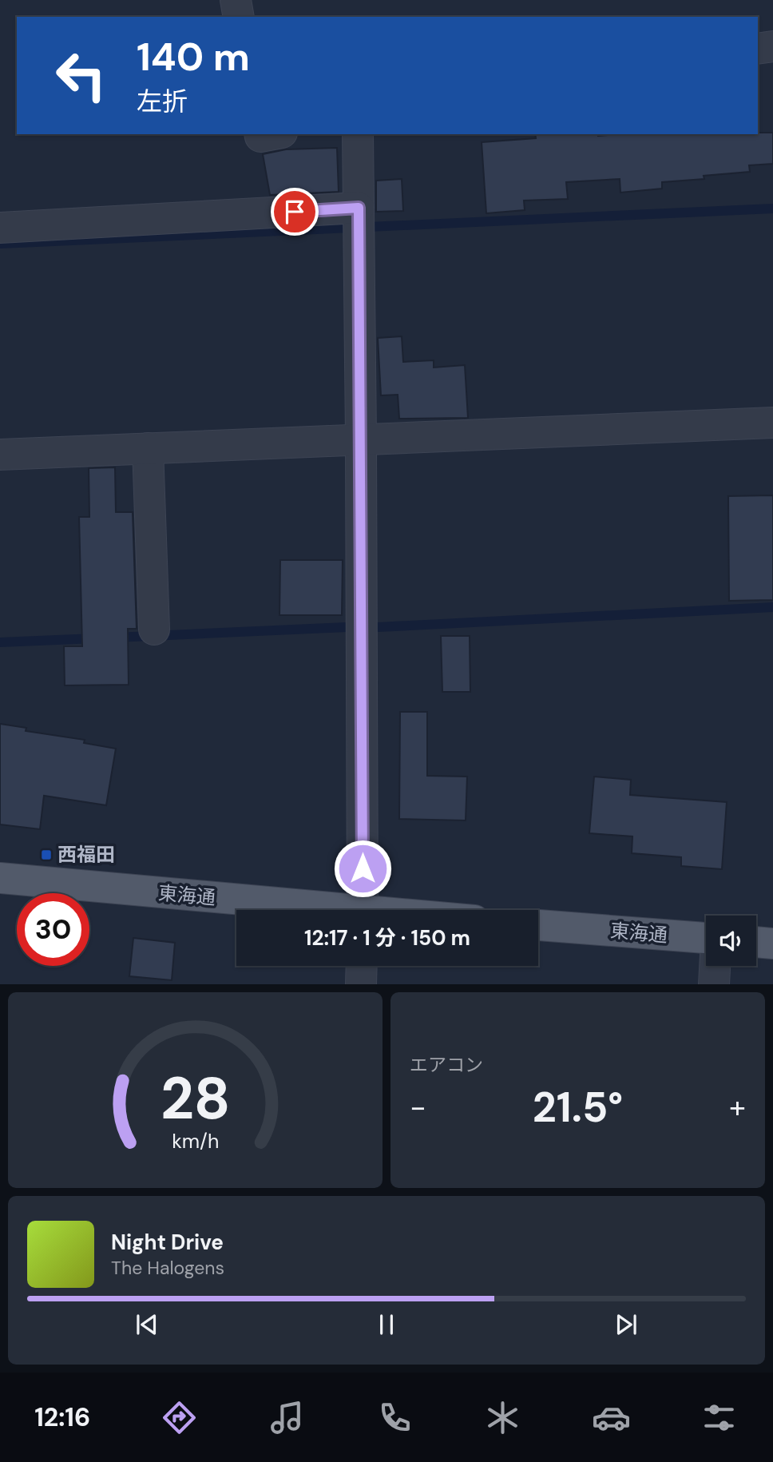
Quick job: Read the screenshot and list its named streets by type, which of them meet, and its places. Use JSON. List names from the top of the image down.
{
  "streets": {
    "main road": ["東海通"]
  },
  "places": {
    "transit": ["西福田"]
  },
  "page": {
    "turn": ["140 m", "左折"],
    "limit": "30",
    "trip": "12:17 · 1 分 · 150 m",
    "tile": "エアコン",
    "heat": ["−", "21.5°", "+"],
    "song": ["Night Drive", "The Halogens"],
    "tabs": "12:16",
    "gauge": ["28", "km/h"]
  }
}
